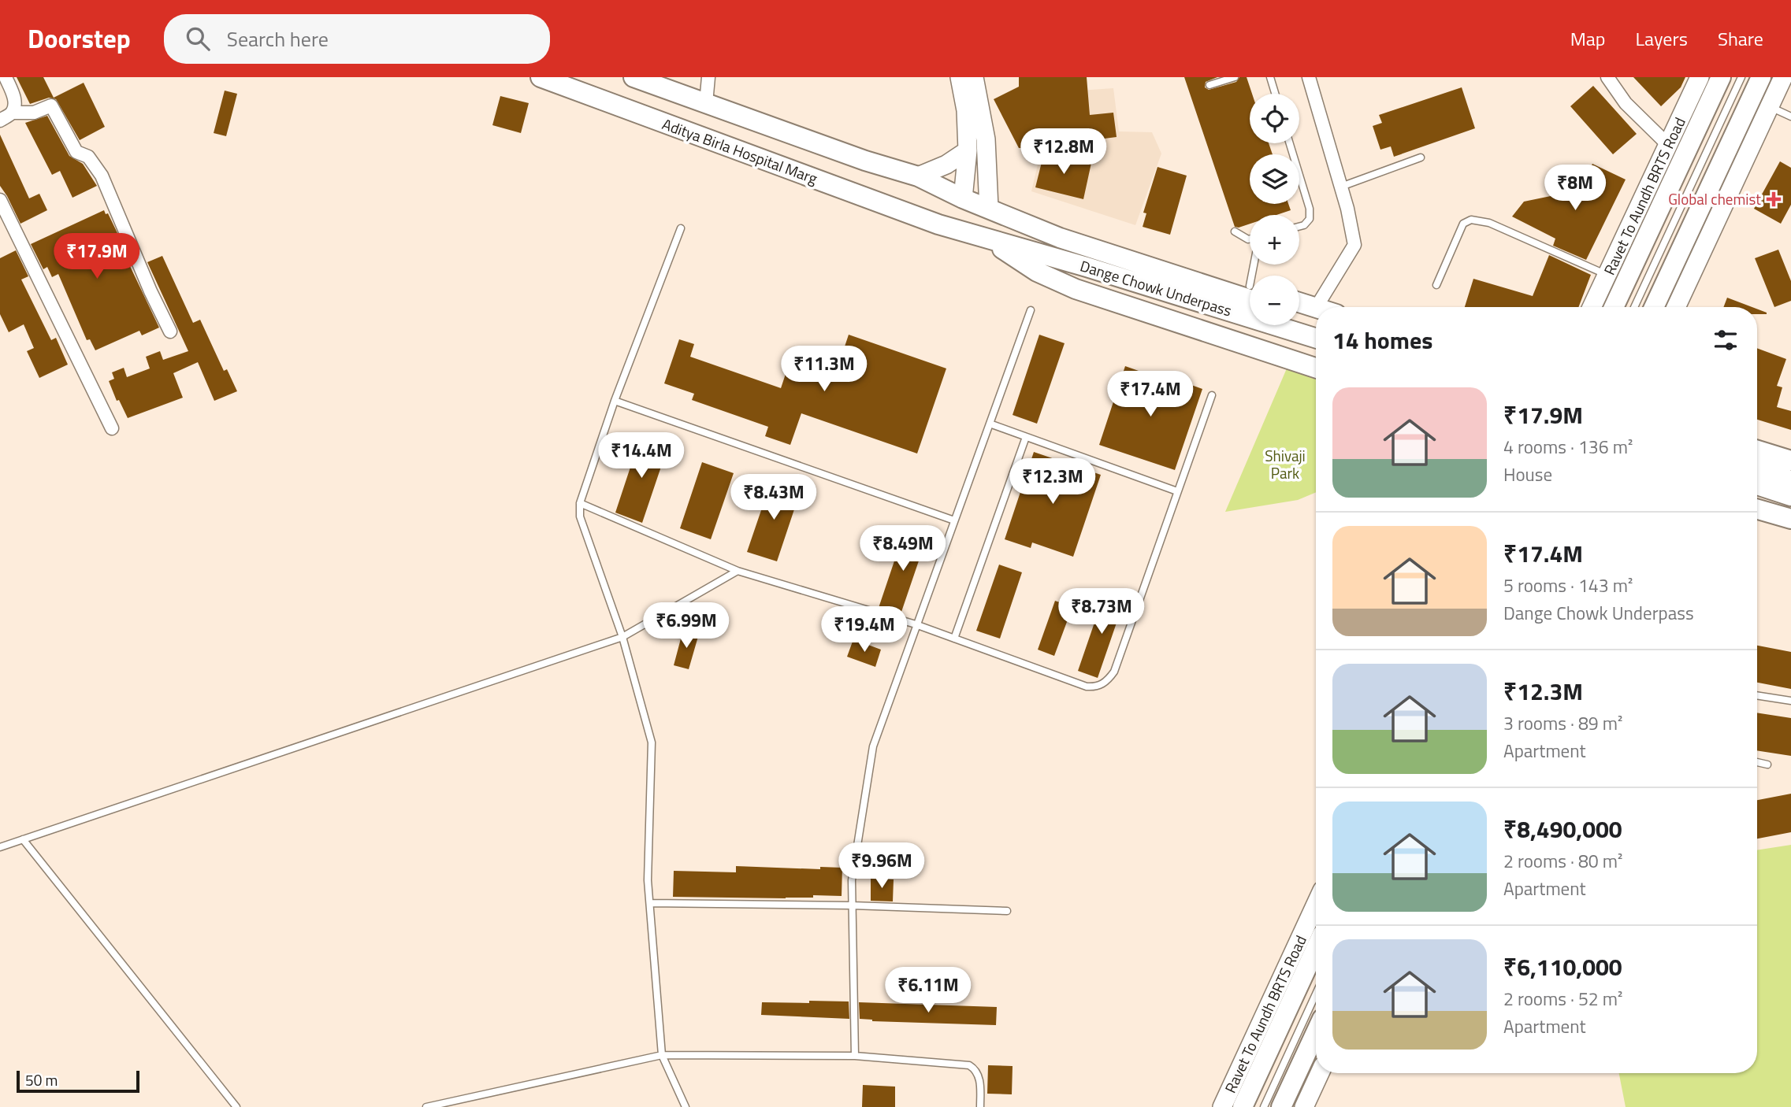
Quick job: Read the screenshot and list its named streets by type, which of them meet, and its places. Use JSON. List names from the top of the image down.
{
  "streets": {
    "main road": ["Aditya Birla Hospital Marg", "Dange Chowk Underpass"],
    "street": ["Ravet To Aundh BRTS Road"]
  },
  "crossings": [
    ["Aditya Birla Hospital Marg", "Dange Chowk Underpass"]
  ],
  "parks": ["Shivaji Park"],
  "places": {
    "health": ["Global chemist"]
  },
  "scale_bar": "50 m",
  "page": {
    "header": "Doorstep",
    "search": "Search here",
    "nav": ["Map", "Layers", "Share"],
    "map_buttons": ["+", "−"],
    "price": [
      "₹12.8M",
      "₹8M",
      "₹17.9M",
      "₹11.3M",
      "₹17.4M",
      "₹14.4M",
      "₹12.3M",
      "₹8.43M",
      "₹8.49M",
      "₹8.73M",
      "₹6.99M",
      "₹19.4M",
      "₹9.96M",
      "₹6.11M"
    ],
    "heading": "14 homes",
    "list": [
      {
        "name": "₹17.9M",
        "note": "4 rooms · 136 m² · House"
      },
      {
        "name": "₹17.4M",
        "note": "5 rooms · 143 m² · Dange Chowk Underpass"
      },
      {
        "name": "₹12.3M",
        "note": "3 rooms · 89 m² · Apartment"
      },
      {
        "name": "₹8,490,000",
        "note": "2 rooms · 80 m² · Apartment"
      },
      {
        "name": "₹6,110,000",
        "note": "2 rooms · 52 m² · Apartment"
      }
    ],
    "scale": "50 m"
  }
}
